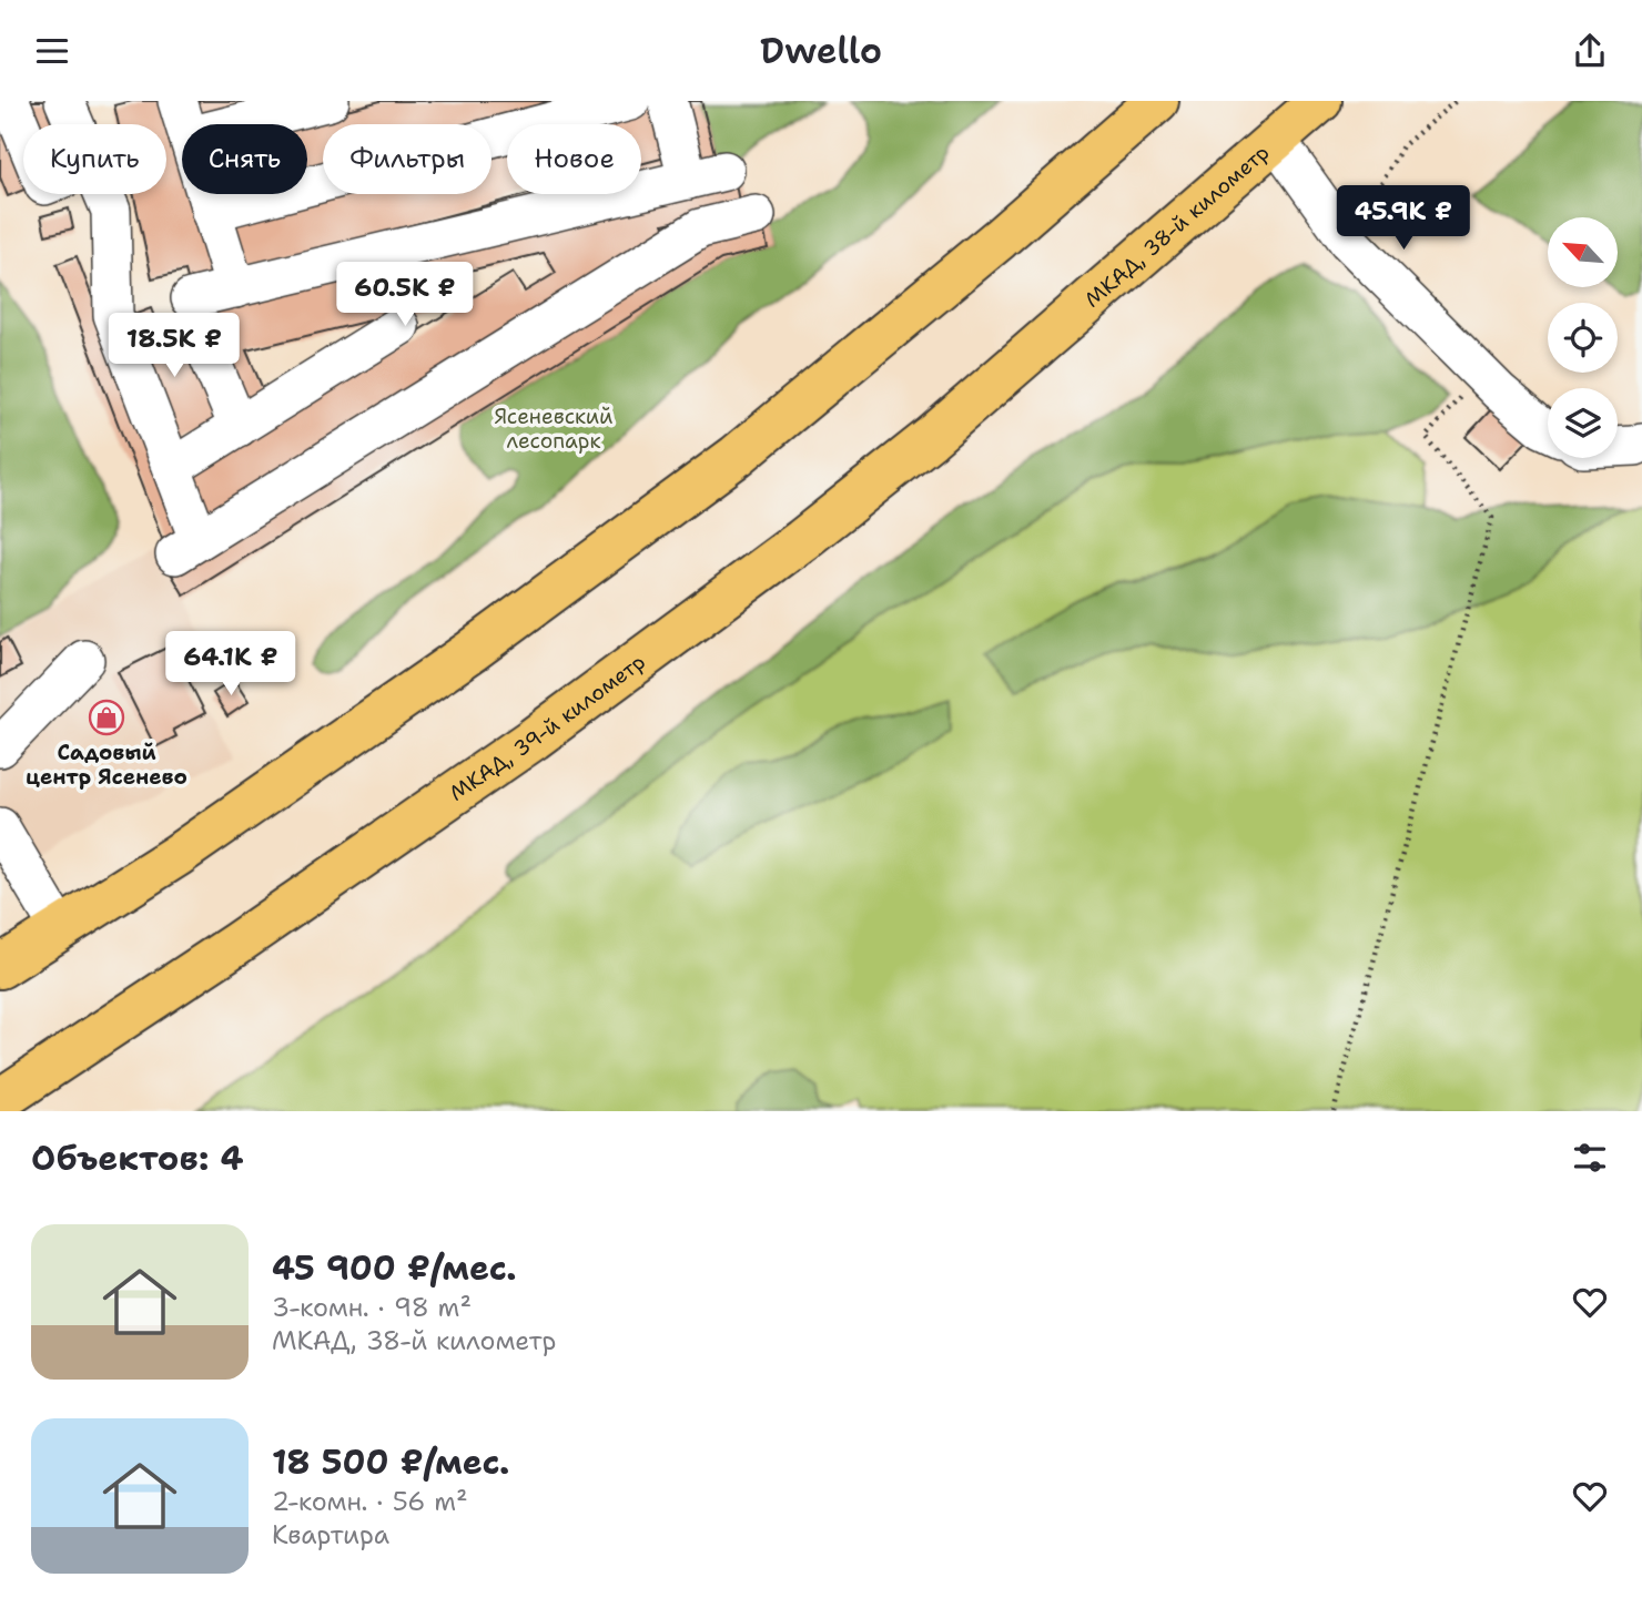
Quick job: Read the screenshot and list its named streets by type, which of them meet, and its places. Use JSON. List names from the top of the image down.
{
  "streets": {
    "highway": ["МКАД, 38-й километр", "МКАД, 39-й километр"]
  },
  "crossings": [
    ["МКАД, 38-й километр", "МКАД, 39-й километр"]
  ],
  "parks": ["Ясеневский лесопарк"],
  "places": {
    "shop": ["Садовый центр Ясенево"]
  },
  "north": "top left",
  "page": {
    "header": "Dwello",
    "chip": [
      "Купить",
      "Снять",
      "Фильтры",
      "Новое"
    ],
    "price": [
      "45.9K ₽",
      "60.5K ₽",
      "18.5K ₽",
      "64.1K ₽"
    ],
    "heading": "Объектов: 4",
    "list": [
      {
        "name": "45 900 ₽/мес.",
        "note": "3-комн. · 98 m² · МКАД, 38-й километр"
      },
      {
        "name": "18 500 ₽/мес.",
        "note": "2-комн. · 56 m² · Квартира"
      }
    ]
  }
}
